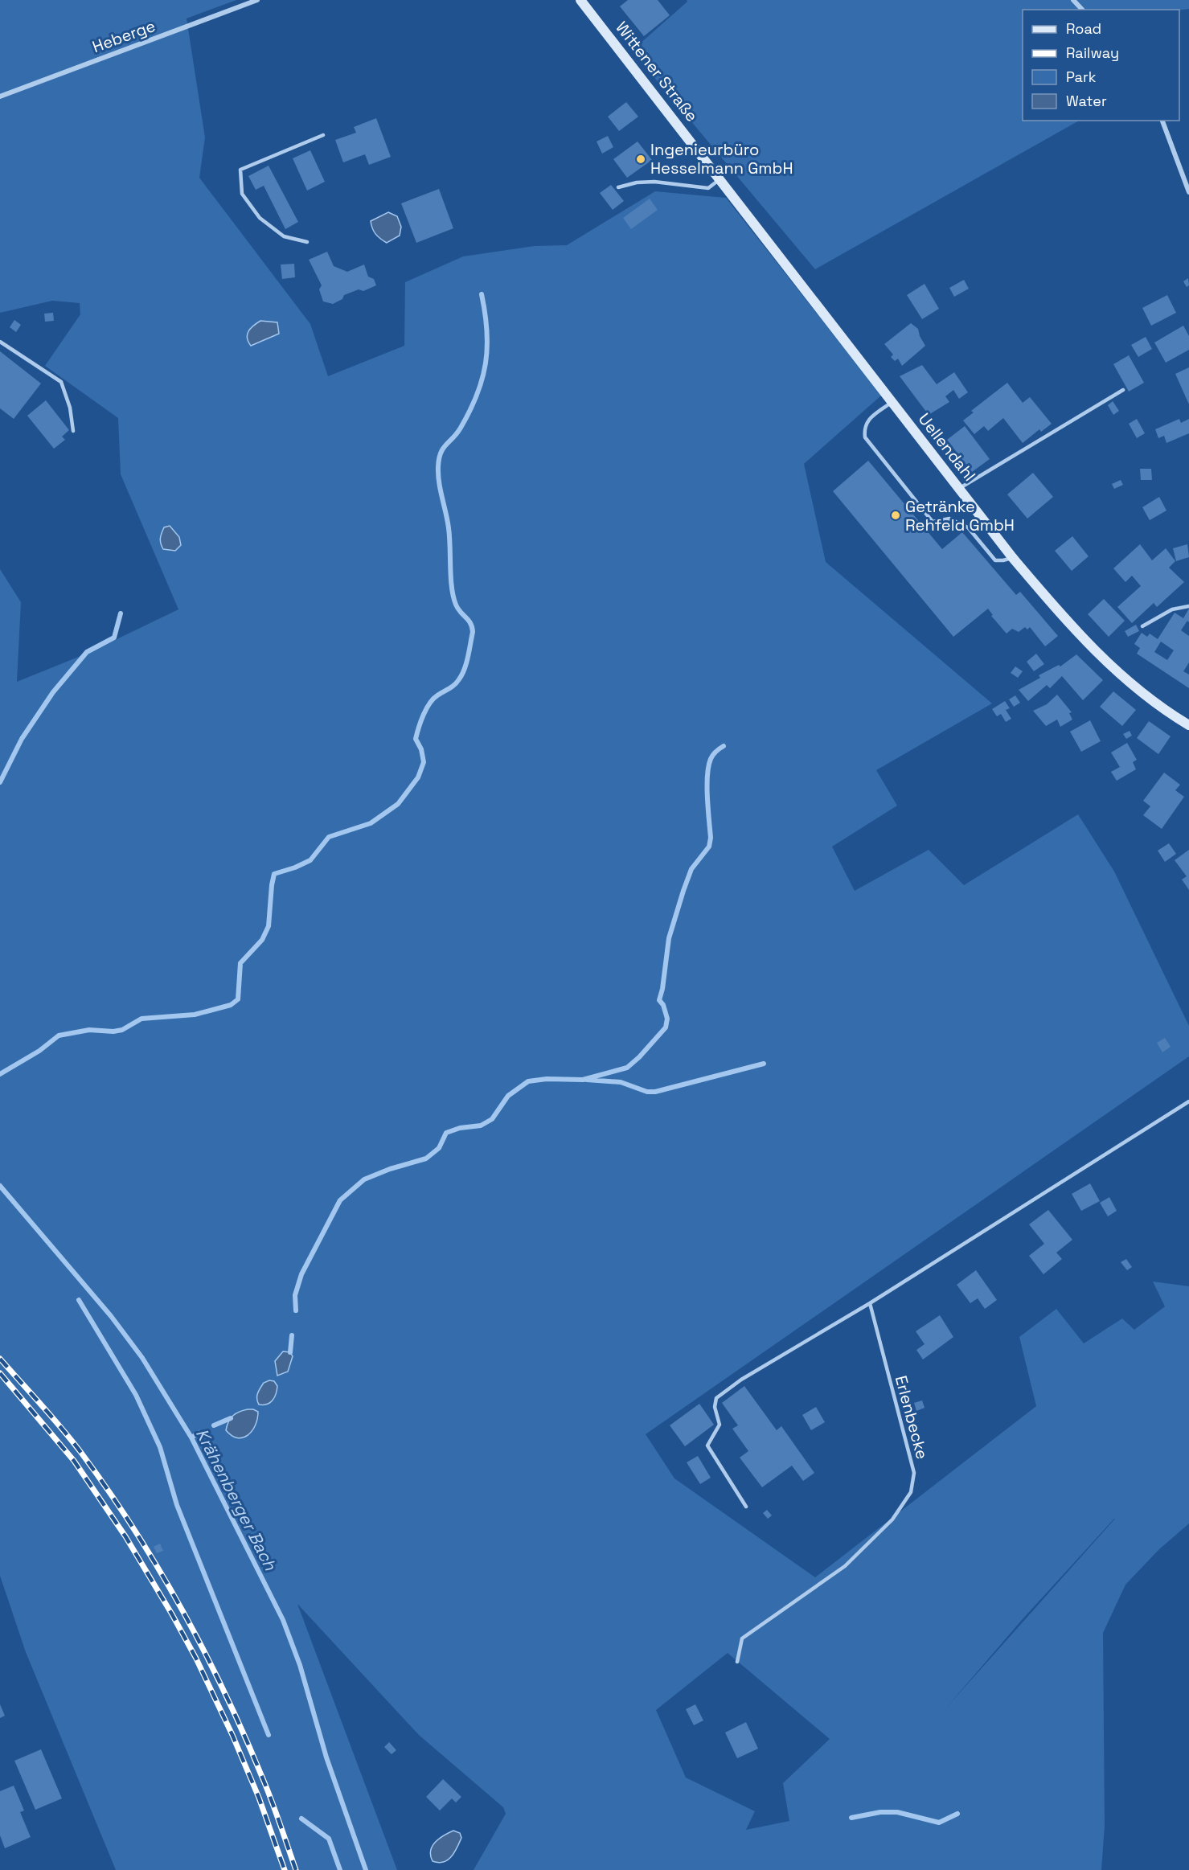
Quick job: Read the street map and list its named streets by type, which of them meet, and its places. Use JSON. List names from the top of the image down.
{
  "streets": {
    "main road": ["Wittener Straße", "Uellendahl"],
    "street": ["Heberge"],
    "lane": ["Erlenbecke"]
  },
  "crossings": [
    ["Wittener Straße", "Uellendahl"]
  ],
  "water": ["Krähenberger Bach"],
  "places": ["Ingenieurbüro Hesselmann GmbH", "Getränke Rehfeld GmbH"],
  "legend": [
    "Road",
    "Railway",
    "Park",
    "Water"
  ]
}
